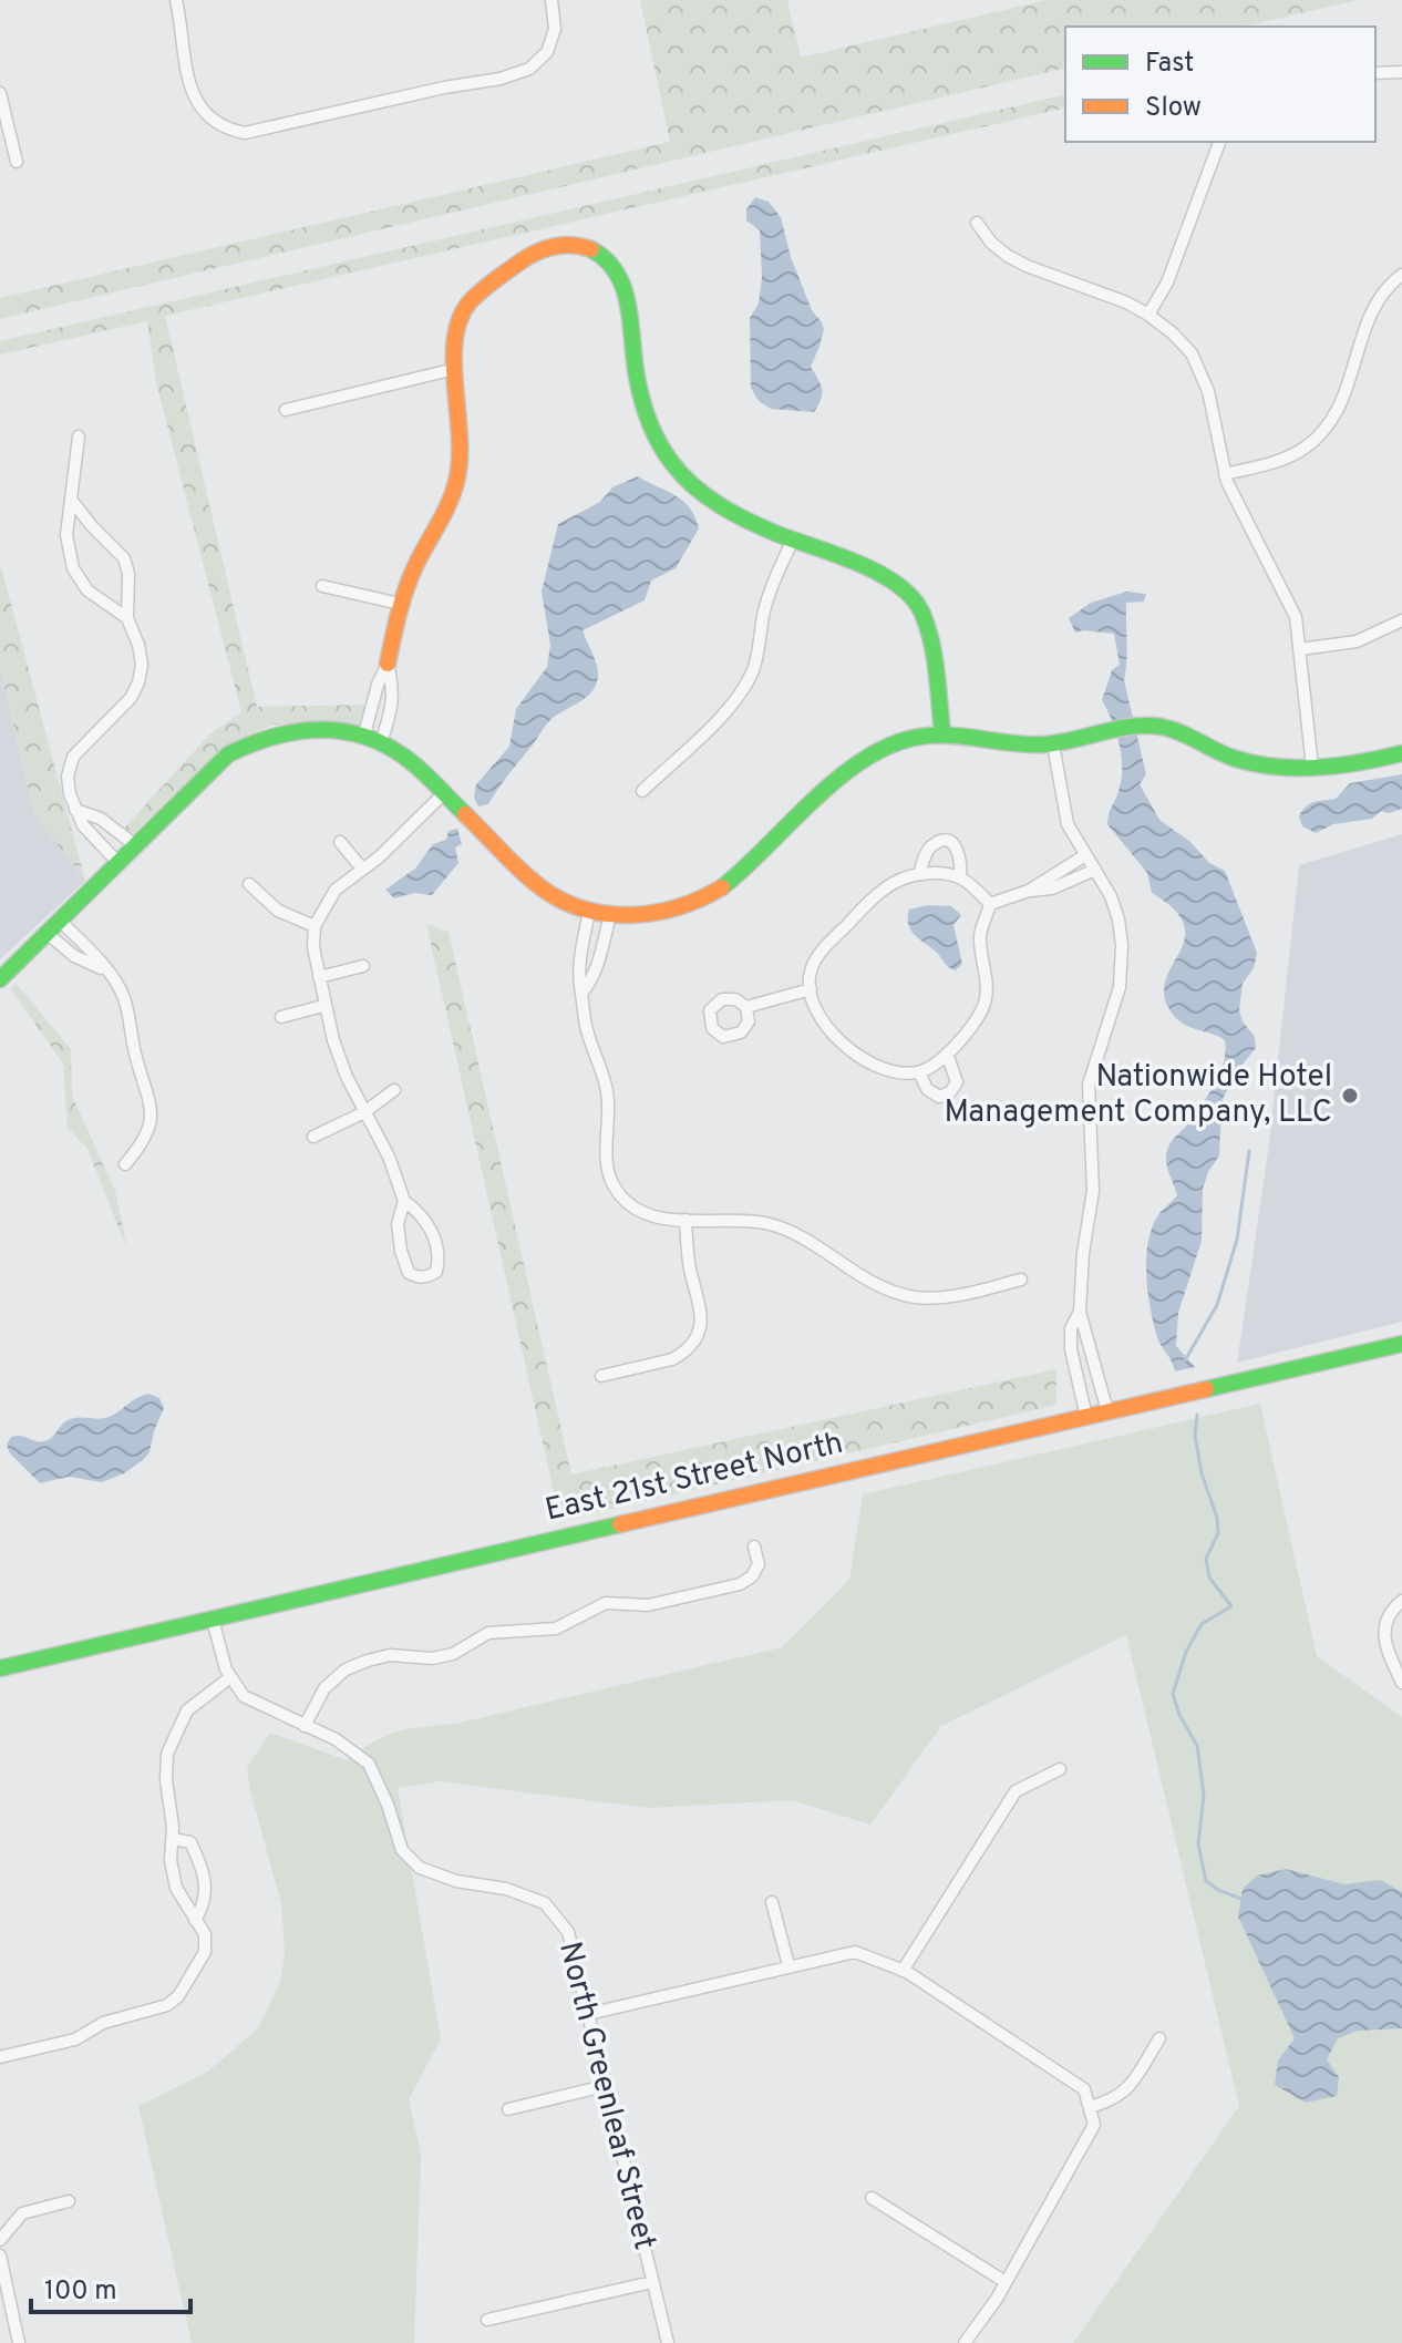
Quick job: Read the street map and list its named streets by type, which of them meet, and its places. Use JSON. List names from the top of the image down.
{
  "streets": {
    "street": ["East 21st Street North", "North Greenleaf Street"]
  },
  "places": ["Nationwide Hotel Management Company, LLC"],
  "legend": ["Fast", "Slow"],
  "scale_bar": "100 m"
}
